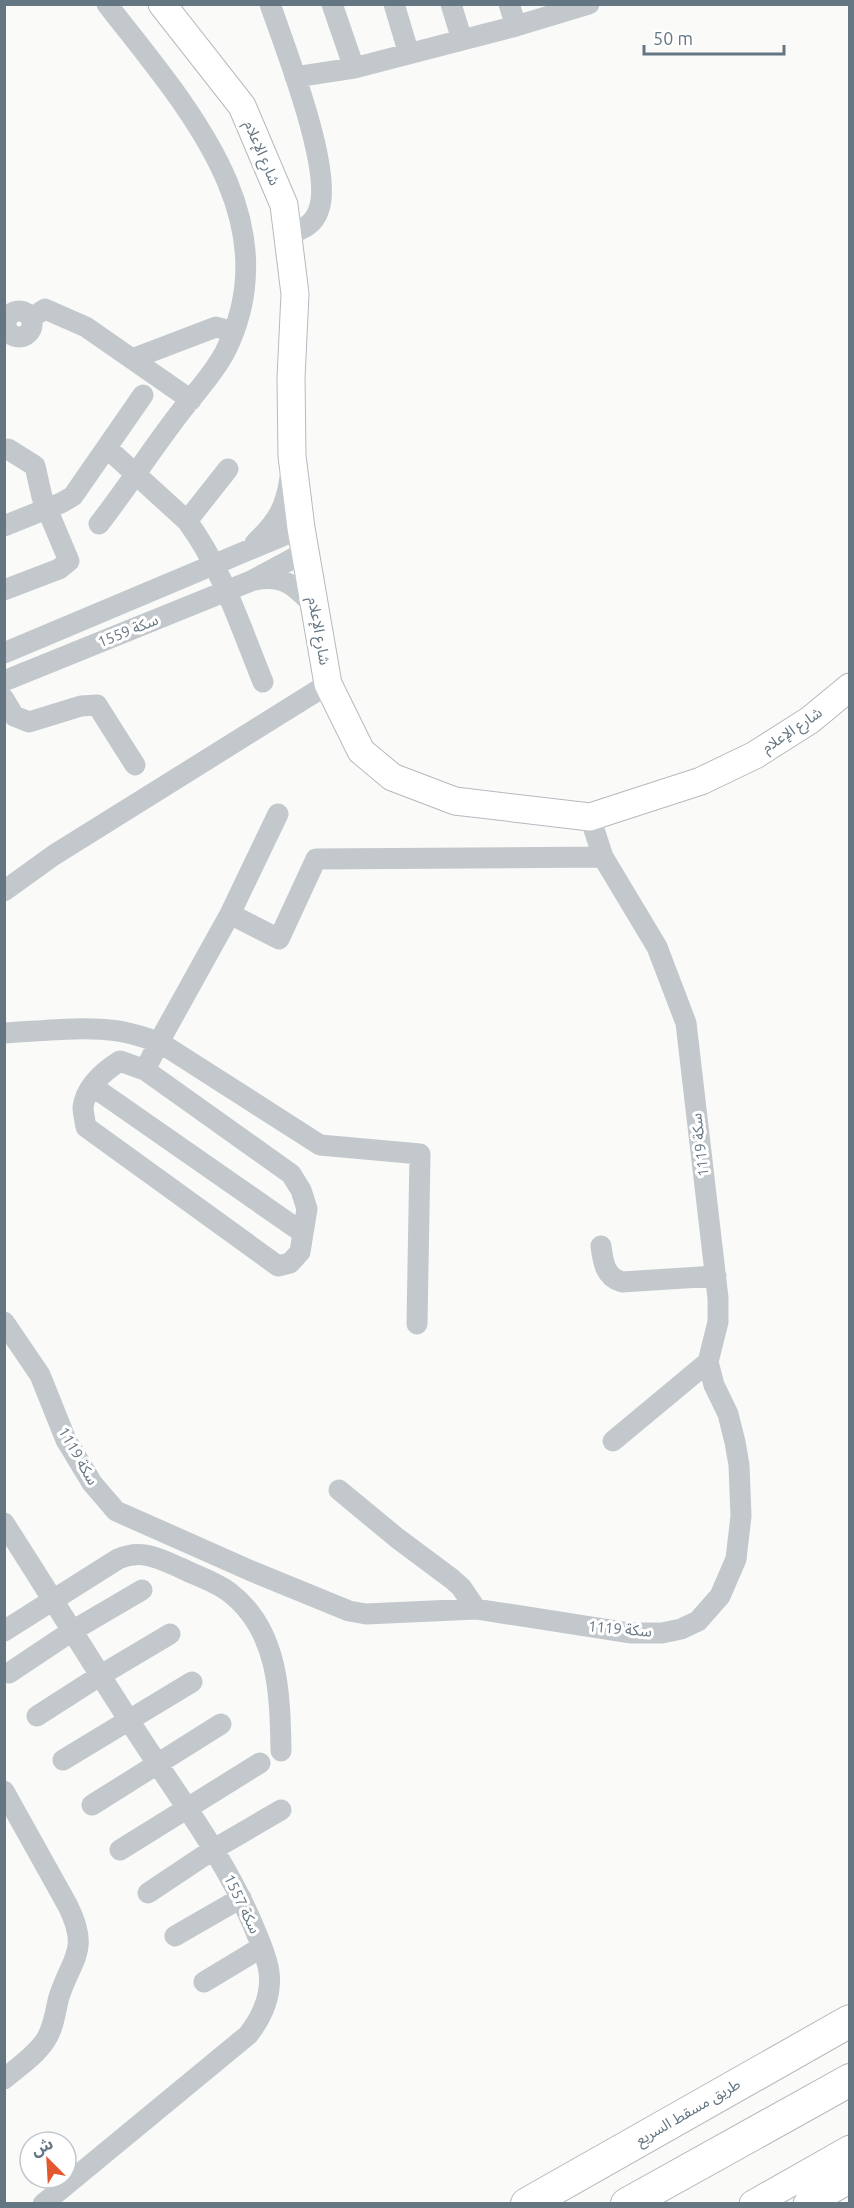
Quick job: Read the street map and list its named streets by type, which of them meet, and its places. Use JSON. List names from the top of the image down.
{
  "streets": {
    "highway": ["طريق مسقط السريع"],
    "main road": ["شارع الإعلام"],
    "street": ["سكة 1559", "سكة 1119", "سكة 1557"]
  },
  "crossings": [
    ["شارع الإعلام", "سكة 1559"],
    ["شارع الإعلام", "سكة 1119"]
  ],
  "scale_bar": "50 m",
  "north": "top left"
}
